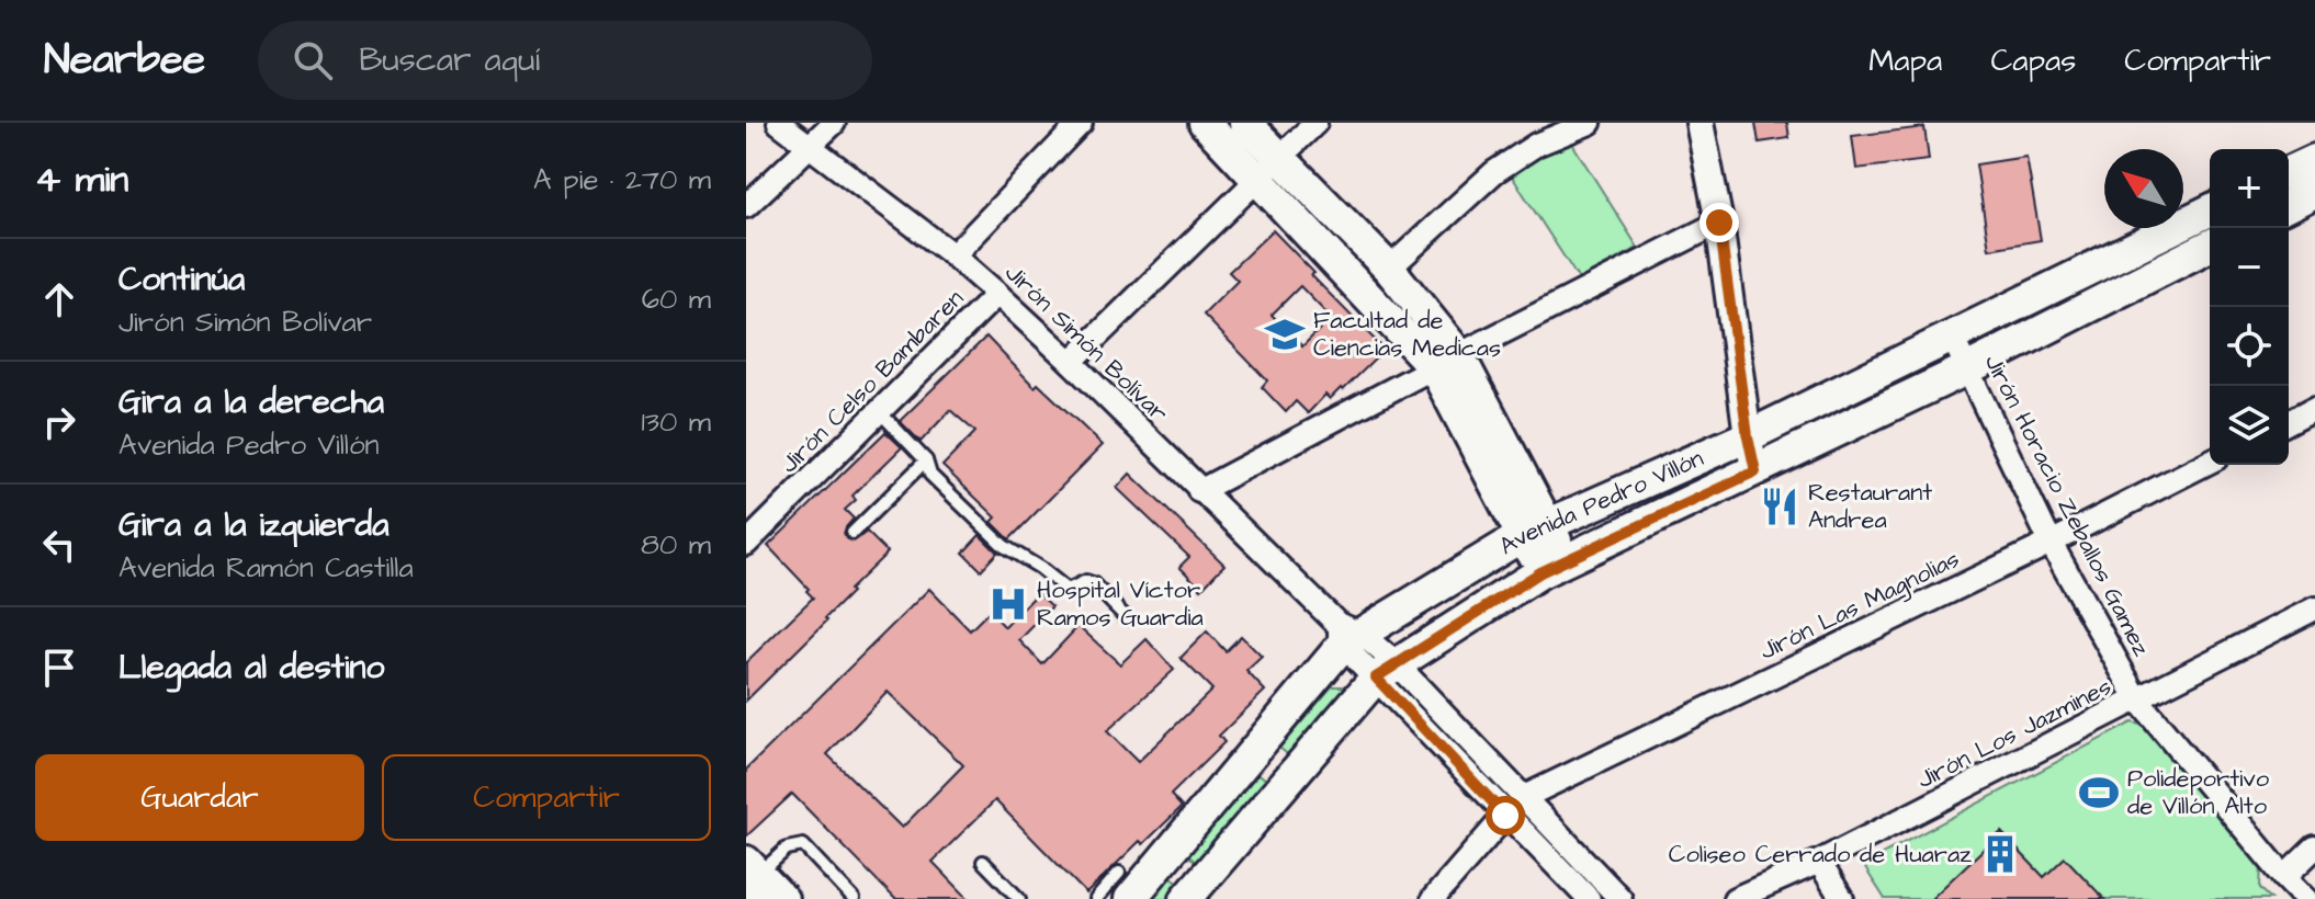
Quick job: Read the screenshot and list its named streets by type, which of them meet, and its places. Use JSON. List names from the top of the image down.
{
  "streets": {
    "main road": ["Avenida Pedro Villón"],
    "street": [
      "Jirón Simón Bolívar",
      "Jirón Celso Bambaren",
      "Jirón Horacio Zeballos Gamez",
      "Jirón Las Magnolias",
      "Jirón Los Jazmines"
    ]
  },
  "crossings": [
    ["Jirón Simón Bolívar", "Jirón Celso Bambaren"],
    ["Jirón Simón Bolívar", "Avenida Pedro Villón"],
    ["Jirón Simón Bolívar", "Jirón Las Magnolias"],
    ["Avenida Pedro Villón", "Jirón Horacio Zeballos Gamez"],
    ["Jirón Horacio Zeballos Gamez", "Jirón Las Magnolias"],
    ["Jirón Horacio Zeballos Gamez", "Jirón Los Jazmines"]
  ],
  "places": {
    "school or university": ["Facultad de Ciencias Medicas"],
    "restaurant": ["Restaurant Andrea"],
    "hospital": ["Hospital Víctor Ramos Guardia"],
    "sports": ["Polideportivo de Villón Alto"],
    "building": ["Coliseo Cerrado de Huaraz"]
  },
  "north": "top left",
  "page": {
    "header": "Nearbee",
    "search": "Buscar aquí",
    "nav": ["Mapa", "Capas", "Compartir"],
    "heading": ["4 min", "A pie · 270 m"],
    "map_buttons": ["+", "−"],
    "list": [
      ["Continúa", "Jirón Simón Bolívar", "60 m"],
      ["Gira a la derecha", "Avenida Pedro Villón", "130 m"],
      ["Gira a la izquierda", "Avenida Ramón Castilla", "80 m"],
      "Llegada al destino"
    ],
    "buttons": ["Guardar", "Compartir"]
  }
}
